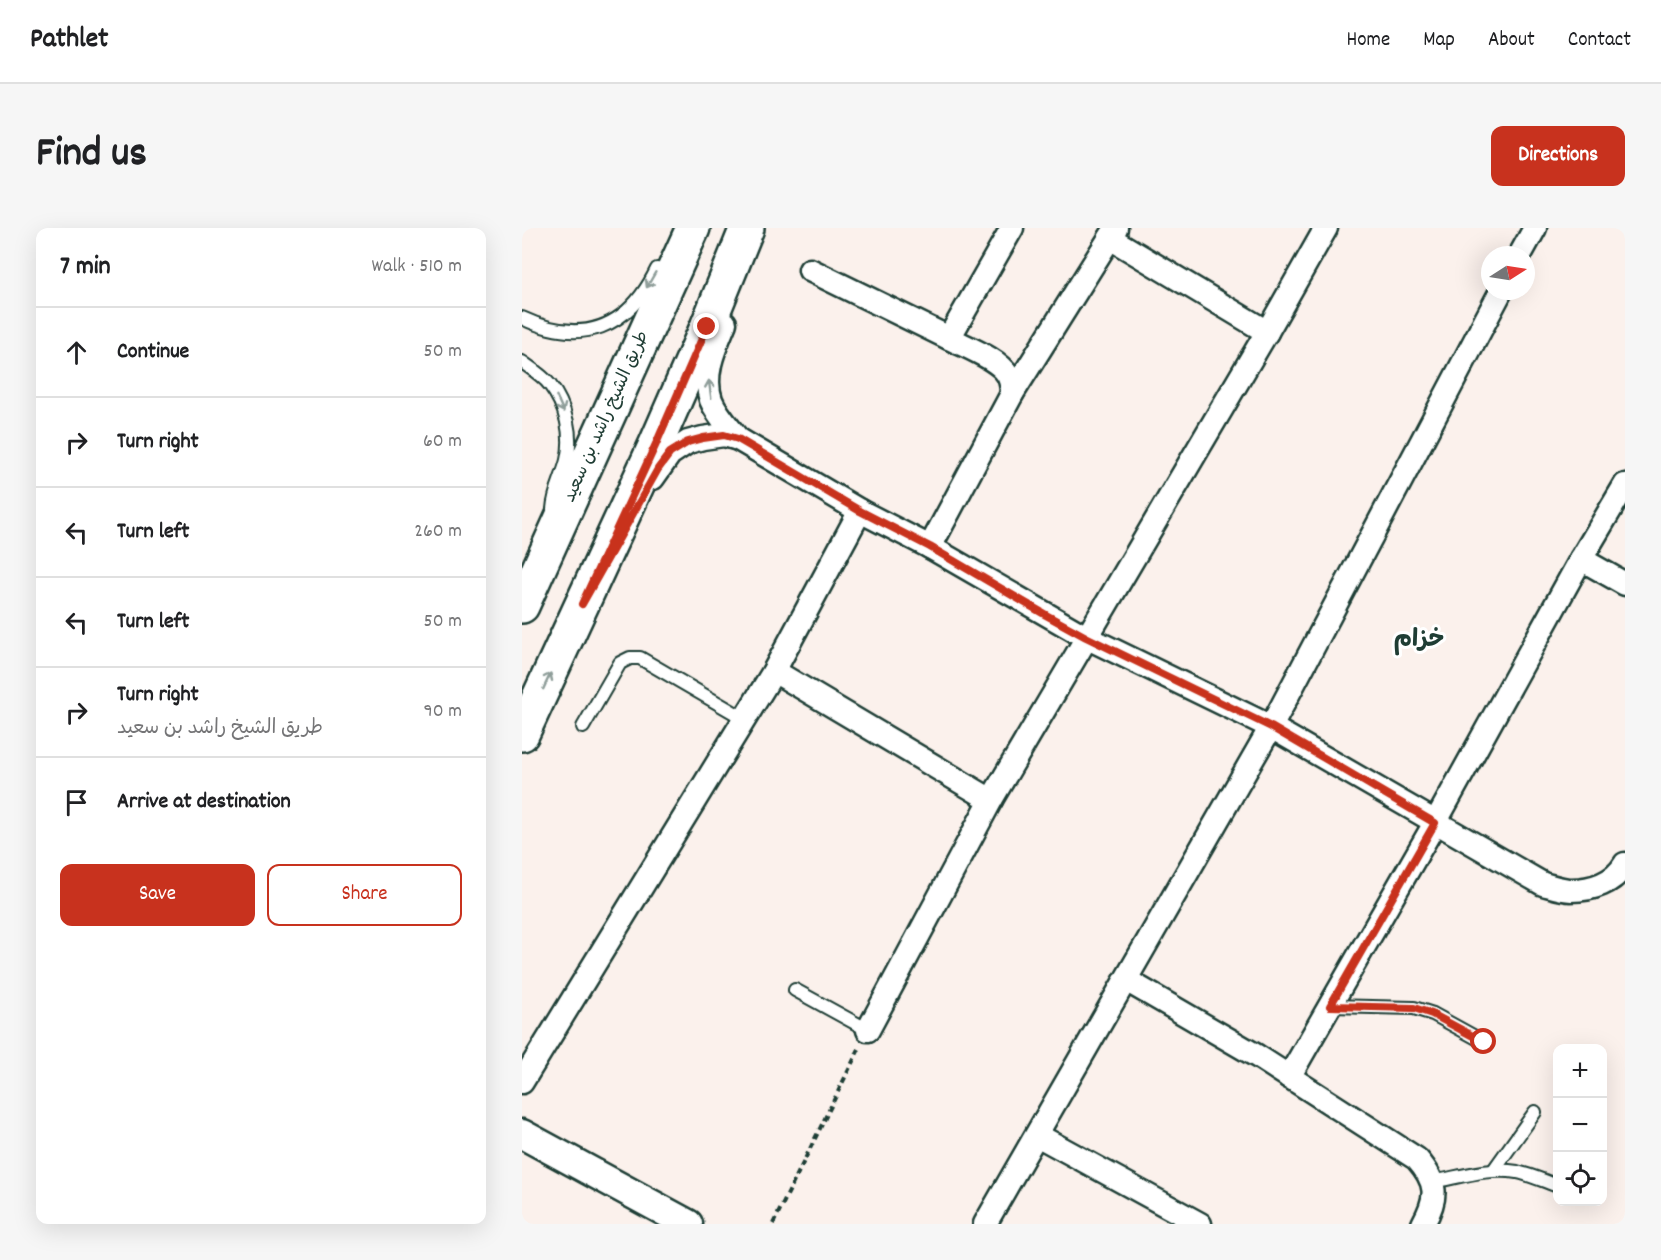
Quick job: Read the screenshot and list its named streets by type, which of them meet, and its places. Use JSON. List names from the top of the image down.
{
  "streets": {
    "main road": ["طريق الشيخ راشد بن سعيد"]
  },
  "districts": ["خزام"],
  "north": "right",
  "page": {
    "header": "Pathlet",
    "nav": [
      "Home",
      "Map",
      "About",
      "Contact"
    ],
    "title": "Find us",
    "buttons": [
      "Directions",
      ["Save", "Share"]
    ],
    "heading": ["7 min", "Walk · 510 m"],
    "list": [
      ["Continue", "50 m"],
      ["Turn right", "60 m"],
      ["Turn left", "260 m"],
      ["Turn left", "50 m"],
      ["Turn right", "طريق الشيخ راشد بن سعيد", "90 m"],
      "Arrive at destination"
    ],
    "map_buttons": ["+", "−"]
  }
}
